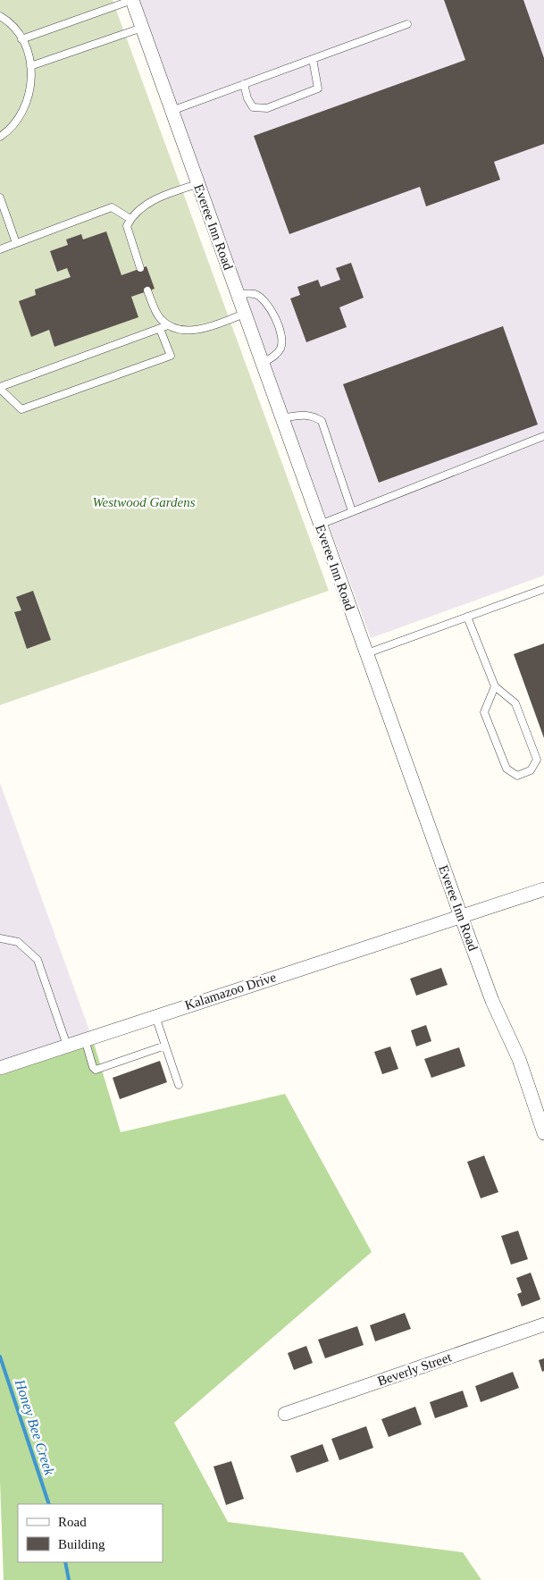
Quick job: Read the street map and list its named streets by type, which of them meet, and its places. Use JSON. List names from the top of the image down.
{
  "streets": {
    "street": ["Everee Inn Road", "Kalamazoo Drive", "Beverly Street"]
  },
  "crossings": [
    ["Everee Inn Road", "Kalamazoo Drive"]
  ],
  "water": ["Honey Bee Creek"],
  "parks": ["Westwood Gardens"],
  "legend": ["Road", "Building"]
}
